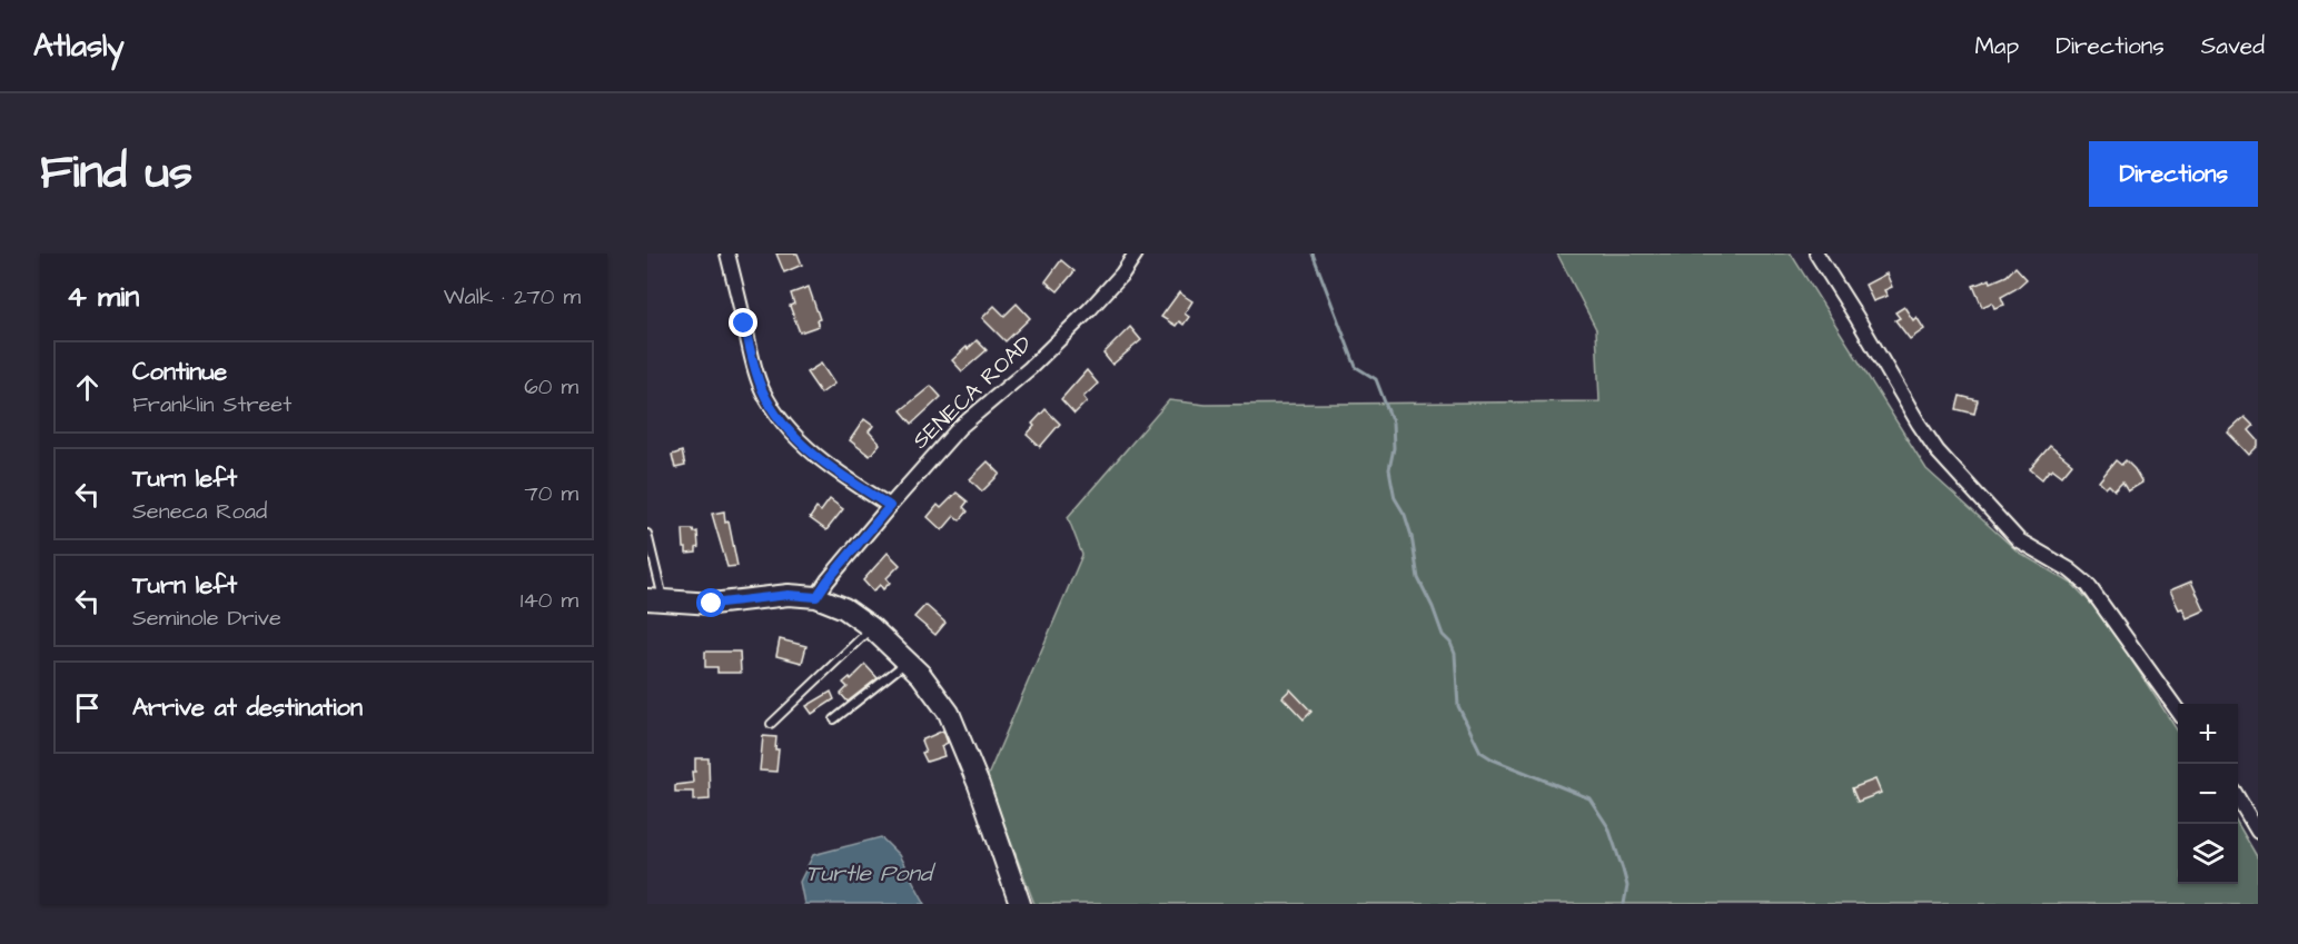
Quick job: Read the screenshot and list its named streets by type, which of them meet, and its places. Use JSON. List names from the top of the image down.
{
  "streets": {
    "street": ["SENECA ROAD"]
  },
  "water": ["Turtle Pond"],
  "page": {
    "header": "Atlasly",
    "nav": ["Map", "Directions", "Saved"],
    "title": "Find us",
    "buttons": "Directions",
    "heading": ["4 min", "Walk · 270 m"],
    "list": [
      ["Continue", "Franklin Street", "60 m"],
      ["Turn left", "Seneca Road", "70 m"],
      ["Turn left", "Seminole Drive", "140 m"],
      "Arrive at destination"
    ],
    "map_buttons": ["+", "−"]
  }
}
